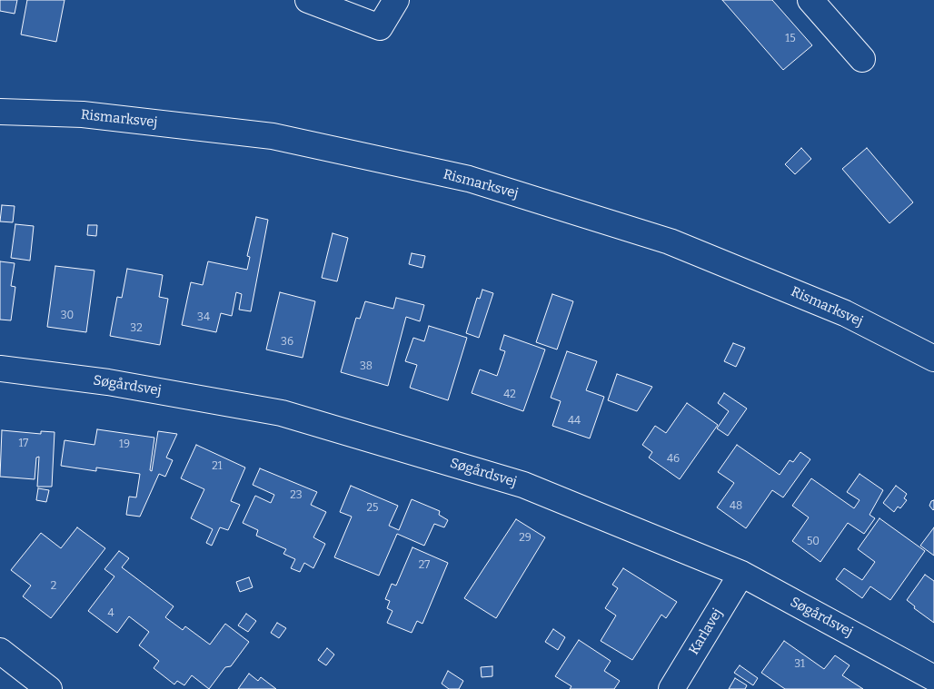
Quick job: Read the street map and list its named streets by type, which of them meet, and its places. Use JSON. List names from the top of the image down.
{
  "streets": {
    "street": ["Rismarksvej", "Søgårdsvej", "Karlavej"]
  },
  "crossings": [
    ["Søgårdsvej", "Karlavej"]
  ],
  "house_numbers": [
    "15",
    "30",
    "34",
    "32",
    "36",
    "38",
    "42",
    "44",
    "17",
    "19",
    "46",
    "21",
    "23",
    "48",
    "25",
    "29",
    "50",
    "27",
    "2",
    "4",
    "31"
  ]
}
